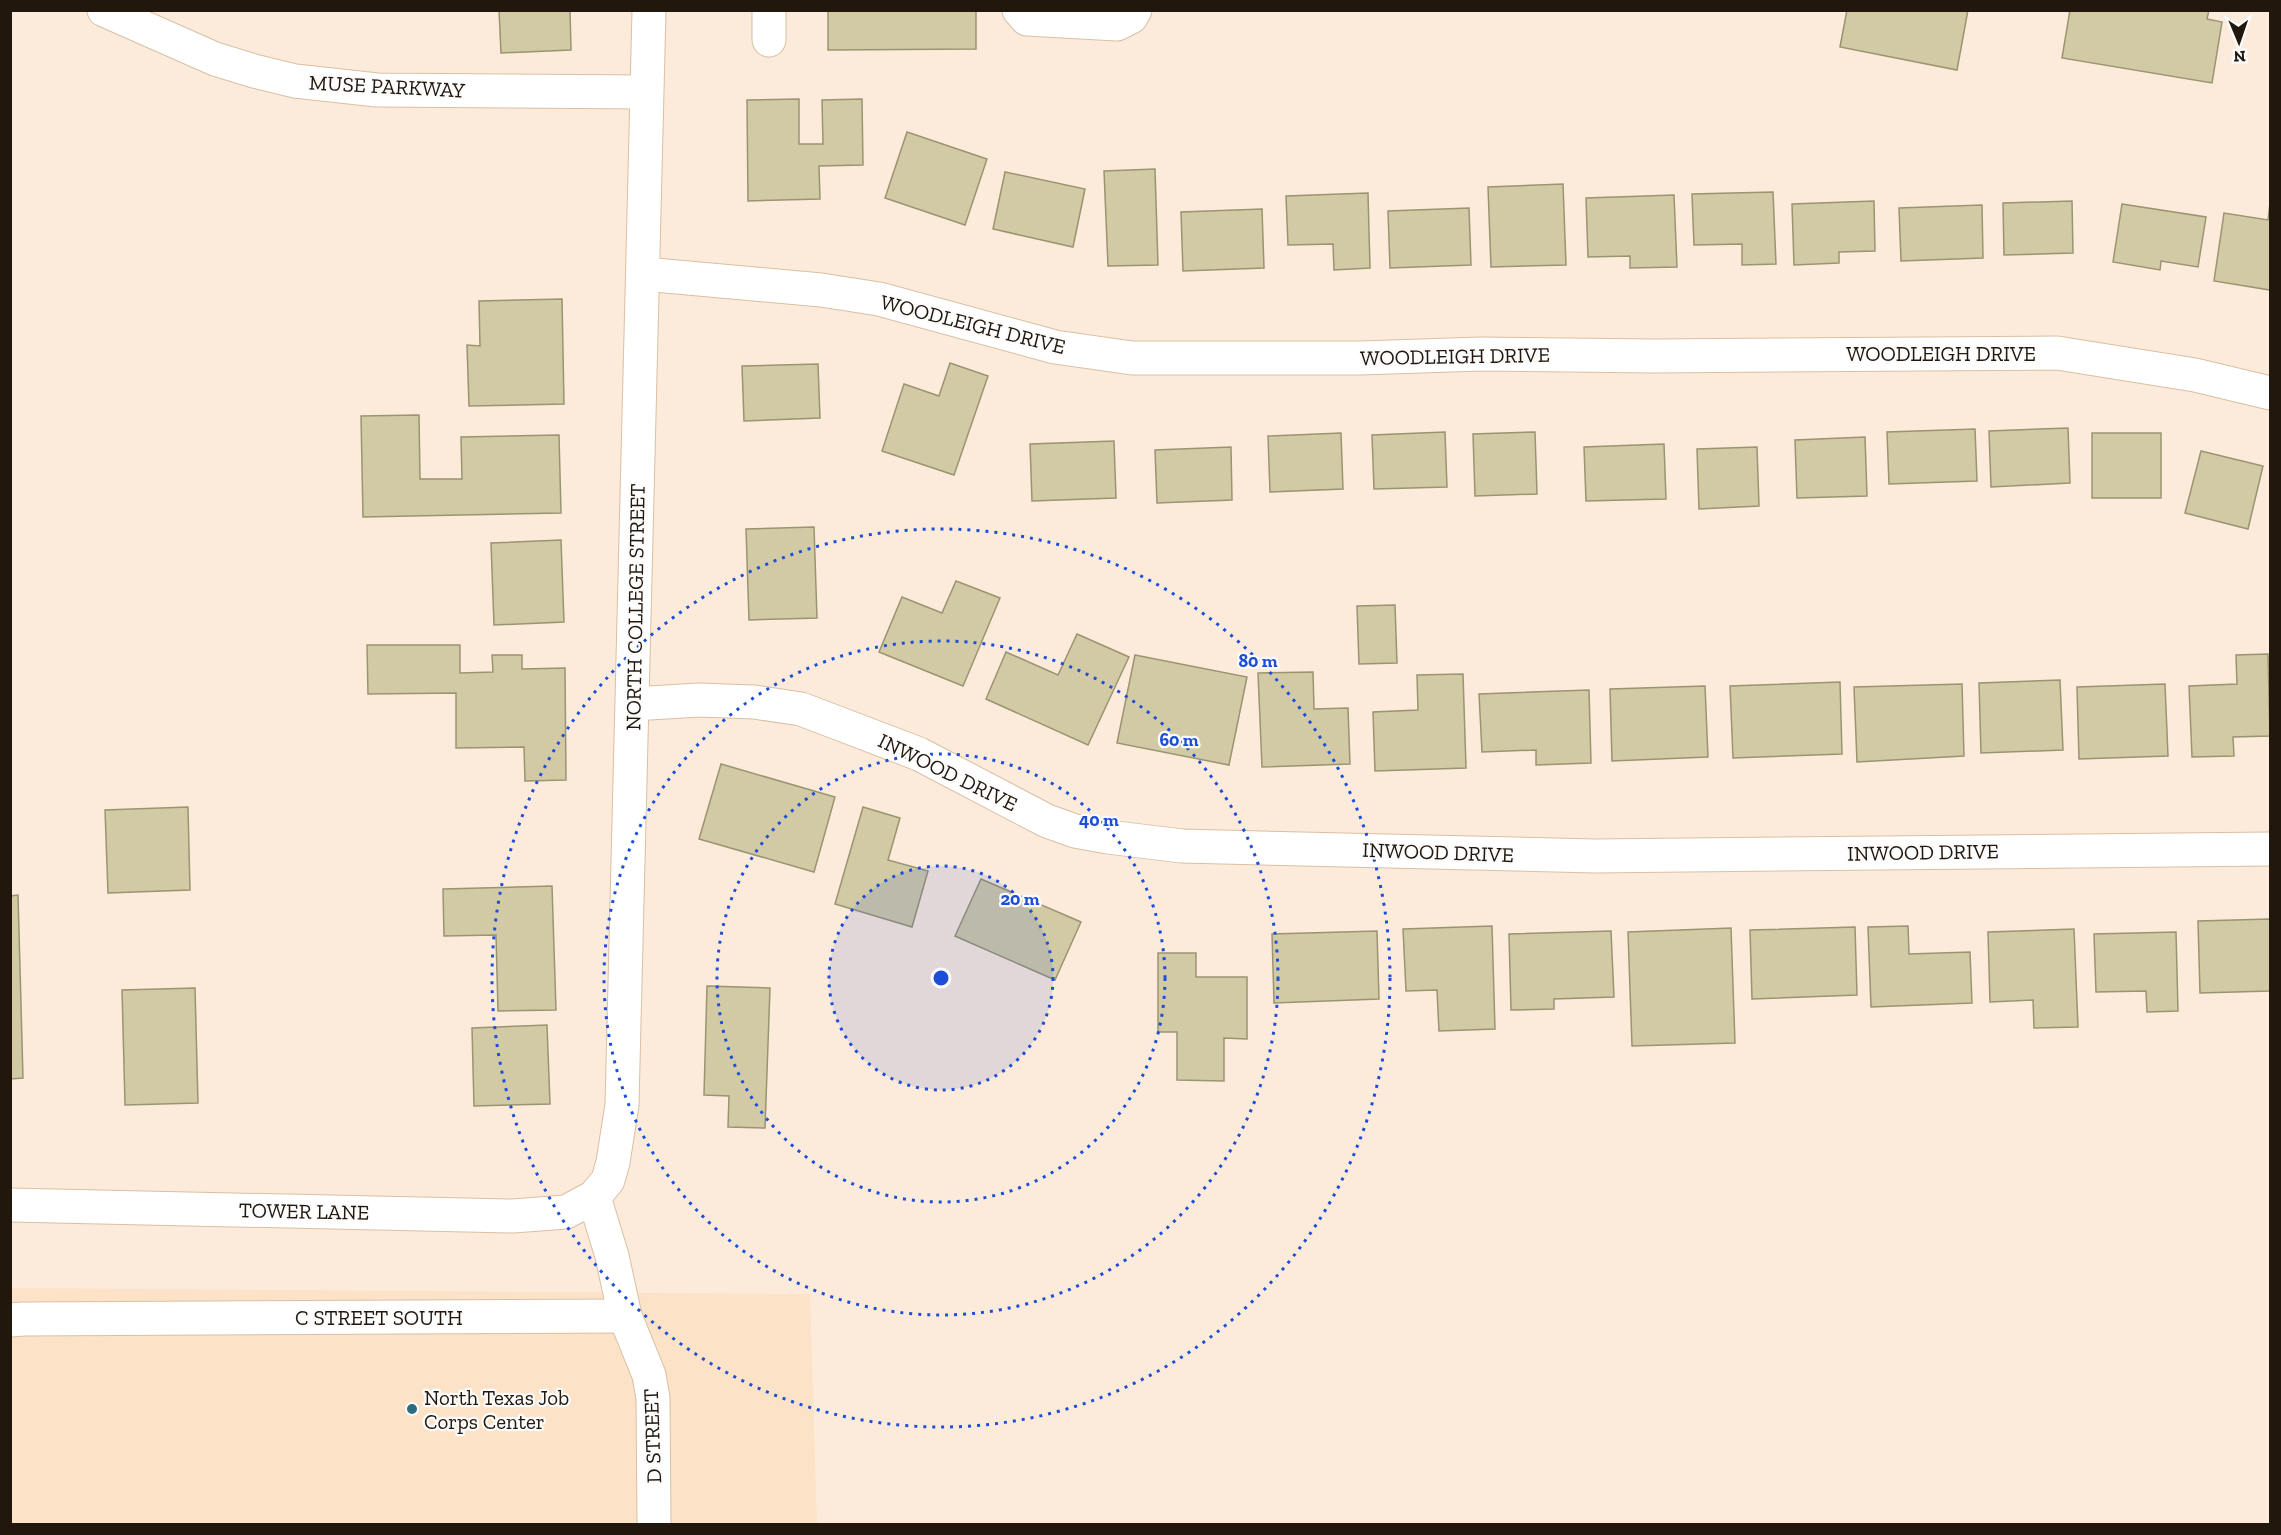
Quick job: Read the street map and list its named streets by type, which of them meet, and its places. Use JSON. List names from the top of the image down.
{
  "streets": {
    "street": [
      "MUSE PARKWAY",
      "WOODLEIGH DRIVE",
      "NORTH COLLEGE STREET",
      "INWOOD DRIVE",
      "TOWER LANE",
      "C STREET SOUTH",
      "D STREET"
    ]
  },
  "crossings": [
    ["MUSE PARKWAY", "NORTH COLLEGE STREET"],
    ["WOODLEIGH DRIVE", "NORTH COLLEGE STREET"],
    ["NORTH COLLEGE STREET", "INWOOD DRIVE"],
    ["NORTH COLLEGE STREET", "TOWER LANE"],
    ["C STREET SOUTH", "D STREET"]
  ],
  "places": ["North Texas Job Corps Center"],
  "north": "bottom",
  "rings": [
    "80 m",
    "60 m",
    "40 m",
    "20 m"
  ]
}
